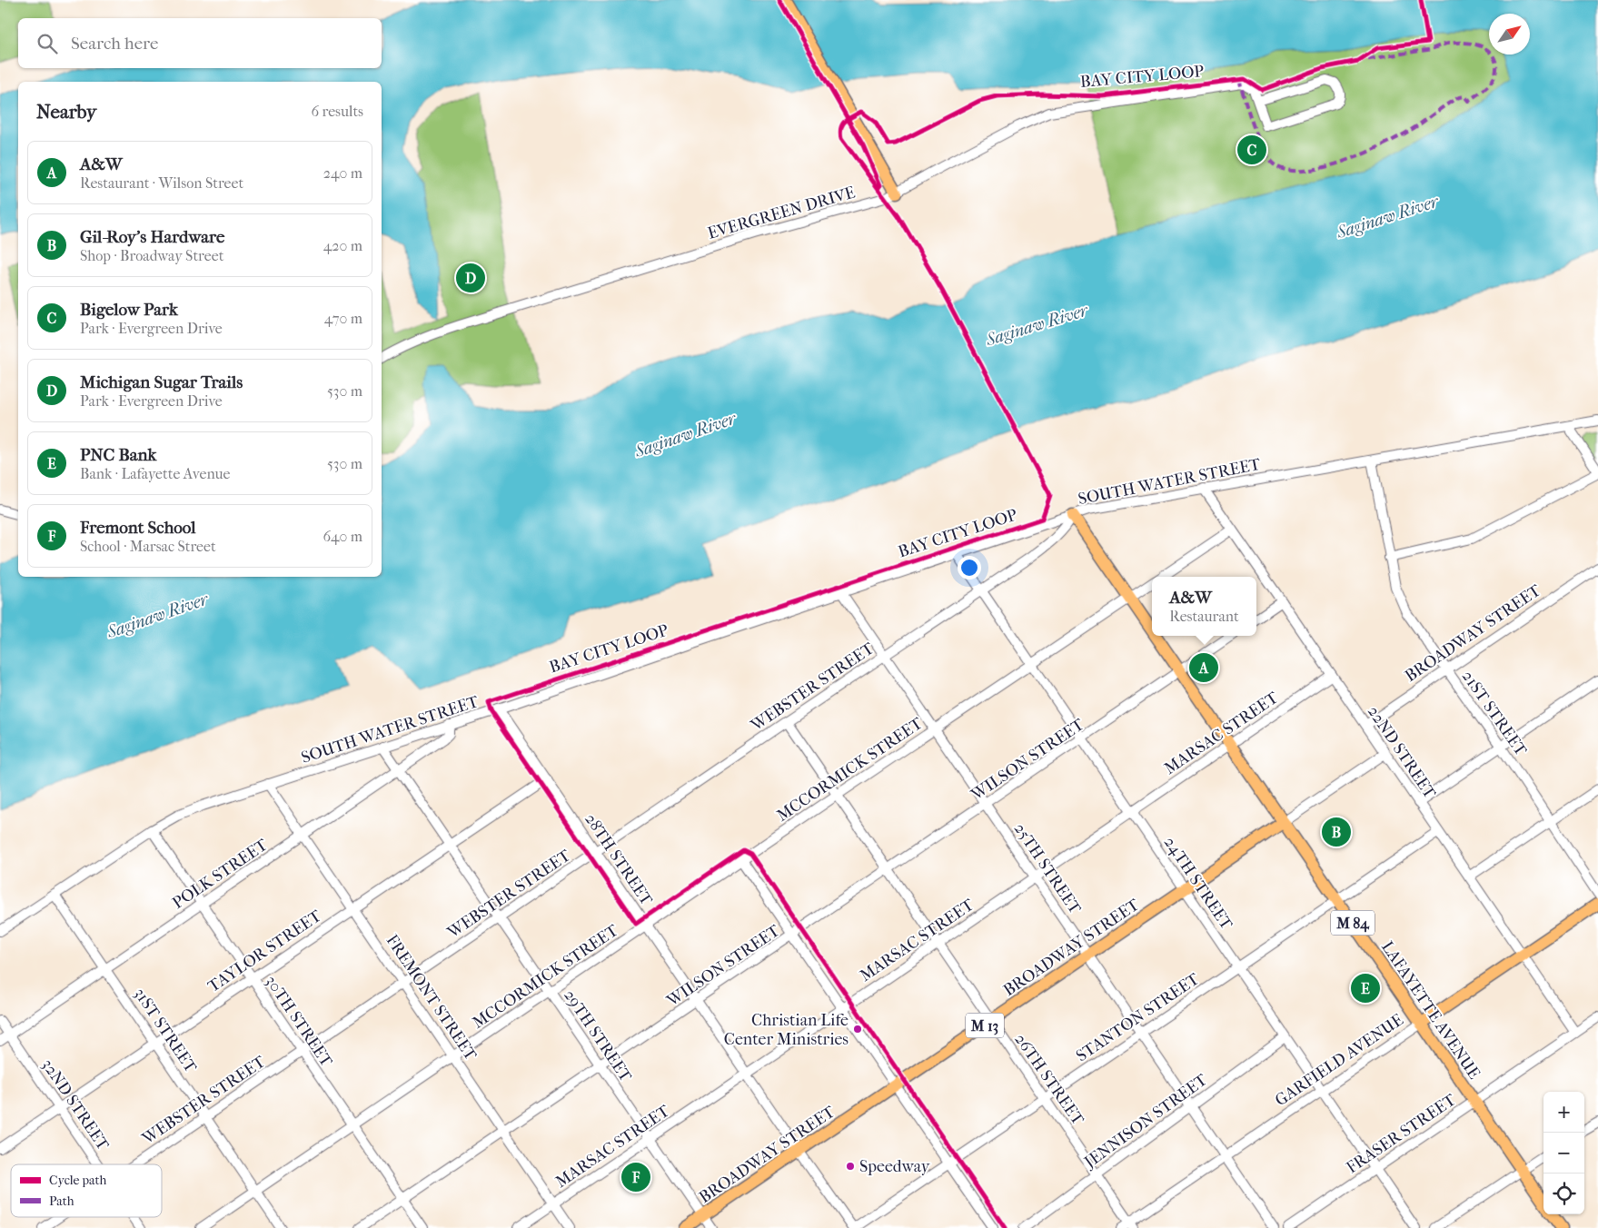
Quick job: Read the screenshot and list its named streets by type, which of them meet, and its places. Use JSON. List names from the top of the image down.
{
  "streets": {
    "main road": [
      "BROADWAY STREET",
      "M 84",
      "LAFAYETTE AVENUE",
      "M 13",
      "GARFIELD AVENUE"
    ],
    "street": [
      "EVERGREEN DRIVE",
      "SOUTH WATER STREET",
      "WEBSTER STREET",
      "21ST STREET",
      "MARSAC STREET",
      "22ND STREET",
      "WILSON STREET",
      "MCCORMICK STREET",
      "28TH STREET",
      "25TH STREET",
      "POLK STREET",
      "24TH STREET",
      "TAYLOR STREET",
      "FREMONT STREET",
      "STANTON STREET",
      "30TH STREET",
      "31ST STREET",
      "29TH STREET",
      "26TH STREET",
      "32ND STREET",
      "JENNISON STREET",
      "FRASER STREET"
    ],
    "cycle path": ["BAY CITY LOOP"]
  },
  "crossings": [
    ["SOUTH WATER STREET", "WEBSTER STREET"],
    ["SOUTH WATER STREET", "21ST STREET"],
    ["SOUTH WATER STREET", "22ND STREET"],
    ["SOUTH WATER STREET", "28TH STREET"],
    ["SOUTH WATER STREET", "25TH STREET"],
    ["SOUTH WATER STREET", "POLK STREET"],
    ["SOUTH WATER STREET", "24TH STREET"],
    ["SOUTH WATER STREET", "FREMONT STREET"],
    ["SOUTH WATER STREET", "LAFAYETTE AVENUE"],
    ["SOUTH WATER STREET", "30TH STREET"],
    ["SOUTH WATER STREET", "31ST STREET"],
    ["SOUTH WATER STREET", "29TH STREET"],
    ["BROADWAY STREET", "21ST STREET"],
    ["BROADWAY STREET", "22ND STREET"],
    ["BROADWAY STREET", "28TH STREET"],
    ["BROADWAY STREET", "25TH STREET"],
    ["BROADWAY STREET", "24TH STREET"],
    ["BROADWAY STREET", "LAFAYETTE AVENUE"],
    ["BROADWAY STREET", "29TH STREET"],
    ["BROADWAY STREET", "26TH STREET"],
    ["WEBSTER STREET", "28TH STREET"],
    ["WEBSTER STREET", "25TH STREET"],
    ["WEBSTER STREET", "24TH STREET"],
    ["WEBSTER STREET", "FREMONT STREET"],
    ["WEBSTER STREET", "LAFAYETTE AVENUE"],
    ["WEBSTER STREET", "30TH STREET"],
    ["WEBSTER STREET", "31ST STREET"],
    ["WEBSTER STREET", "29TH STREET"],
    ["WEBSTER STREET", "26TH STREET"],
    ["MARSAC STREET", "22ND STREET"],
    ["MARSAC STREET", "28TH STREET"],
    ["MARSAC STREET", "25TH STREET"],
    ["MARSAC STREET", "24TH STREET"],
    ["MARSAC STREET", "FREMONT STREET"],
    ["MARSAC STREET", "LAFAYETTE AVENUE"],
    ["MARSAC STREET", "29TH STREET"],
    ["MARSAC STREET", "26TH STREET"],
    ["22ND STREET", "MCCORMICK STREET"],
    ["22ND STREET", "STANTON STREET"],
    ["22ND STREET", "GARFIELD AVENUE"],
    ["22ND STREET", "FRASER STREET"],
    ["WILSON STREET", "28TH STREET"],
    ["WILSON STREET", "25TH STREET"],
    ["WILSON STREET", "24TH STREET"],
    ["WILSON STREET", "FREMONT STREET"],
    ["WILSON STREET", "LAFAYETTE AVENUE"],
    ["WILSON STREET", "30TH STREET"],
    ["WILSON STREET", "29TH STREET"],
    ["WILSON STREET", "26TH STREET"],
    ["MCCORMICK STREET", "28TH STREET"],
    ["MCCORMICK STREET", "25TH STREET"],
    ["MCCORMICK STREET", "24TH STREET"],
    ["MCCORMICK STREET", "FREMONT STREET"],
    ["MCCORMICK STREET", "LAFAYETTE AVENUE"],
    ["MCCORMICK STREET", "30TH STREET"],
    ["MCCORMICK STREET", "31ST STREET"],
    ["MCCORMICK STREET", "29TH STREET"],
    ["MCCORMICK STREET", "26TH STREET"],
    ["28TH STREET", "TAYLOR STREET"],
    ["28TH STREET", "STANTON STREET"],
    ["25TH STREET", "STANTON STREET"],
    ["25TH STREET", "GARFIELD AVENUE"],
    ["25TH STREET", "JENNISON STREET"],
    ["POLK STREET", "FREMONT STREET"],
    ["POLK STREET", "30TH STREET"],
    ["POLK STREET", "31ST STREET"],
    ["POLK STREET", "29TH STREET"],
    ["POLK STREET", "32ND STREET"],
    ["24TH STREET", "STANTON STREET"],
    ["24TH STREET", "GARFIELD AVENUE"],
    ["24TH STREET", "JENNISON STREET"],
    ["24TH STREET", "FRASER STREET"],
    ["TAYLOR STREET", "FREMONT STREET"],
    ["TAYLOR STREET", "30TH STREET"],
    ["TAYLOR STREET", "31ST STREET"],
    ["TAYLOR STREET", "29TH STREET"],
    ["TAYLOR STREET", "32ND STREET"],
    ["LAFAYETTE AVENUE", "STANTON STREET"],
    ["LAFAYETTE AVENUE", "GARFIELD AVENUE"],
    ["LAFAYETTE AVENUE", "FRASER STREET"],
    ["STANTON STREET", "26TH STREET"],
    ["GARFIELD AVENUE", "26TH STREET"],
    ["26TH STREET", "JENNISON STREET"]
  ],
  "water": ["Saginaw River"],
  "places": ["Christian Life Center Ministries", "Speedway"],
  "legend": ["Cycle path", "Path"],
  "north": "top right",
  "page": {
    "search": "Search here",
    "heading": ["Nearby", "6 results"],
    "pins": [
      "C",
      "D",
      "A",
      "B",
      "E",
      "F"
    ],
    "list": [
      {
        "mark": "A",
        "name": "A&W",
        "note": "Restaurant · Wilson Street",
        "value": "240 m"
      },
      {
        "mark": "B",
        "name": "Gil-Roy's Hardware",
        "note": "Shop · Broadway Street",
        "value": "420 m"
      },
      {
        "mark": "C",
        "name": "Bigelow Park",
        "note": "Park · Evergreen Drive",
        "value": "470 m"
      },
      {
        "mark": "D",
        "name": "Michigan Sugar Trails",
        "note": "Park · Evergreen Drive",
        "value": "530 m"
      },
      {
        "mark": "E",
        "name": "PNC Bank",
        "note": "Bank · Lafayette Avenue",
        "value": "530 m"
      },
      {
        "mark": "F",
        "name": "Fremont School",
        "note": "School · Marsac Street",
        "value": "640 m"
      }
    ],
    "popup": ["A&W", "Restaurant"],
    "map_buttons": ["+", "−"]
  }
}
